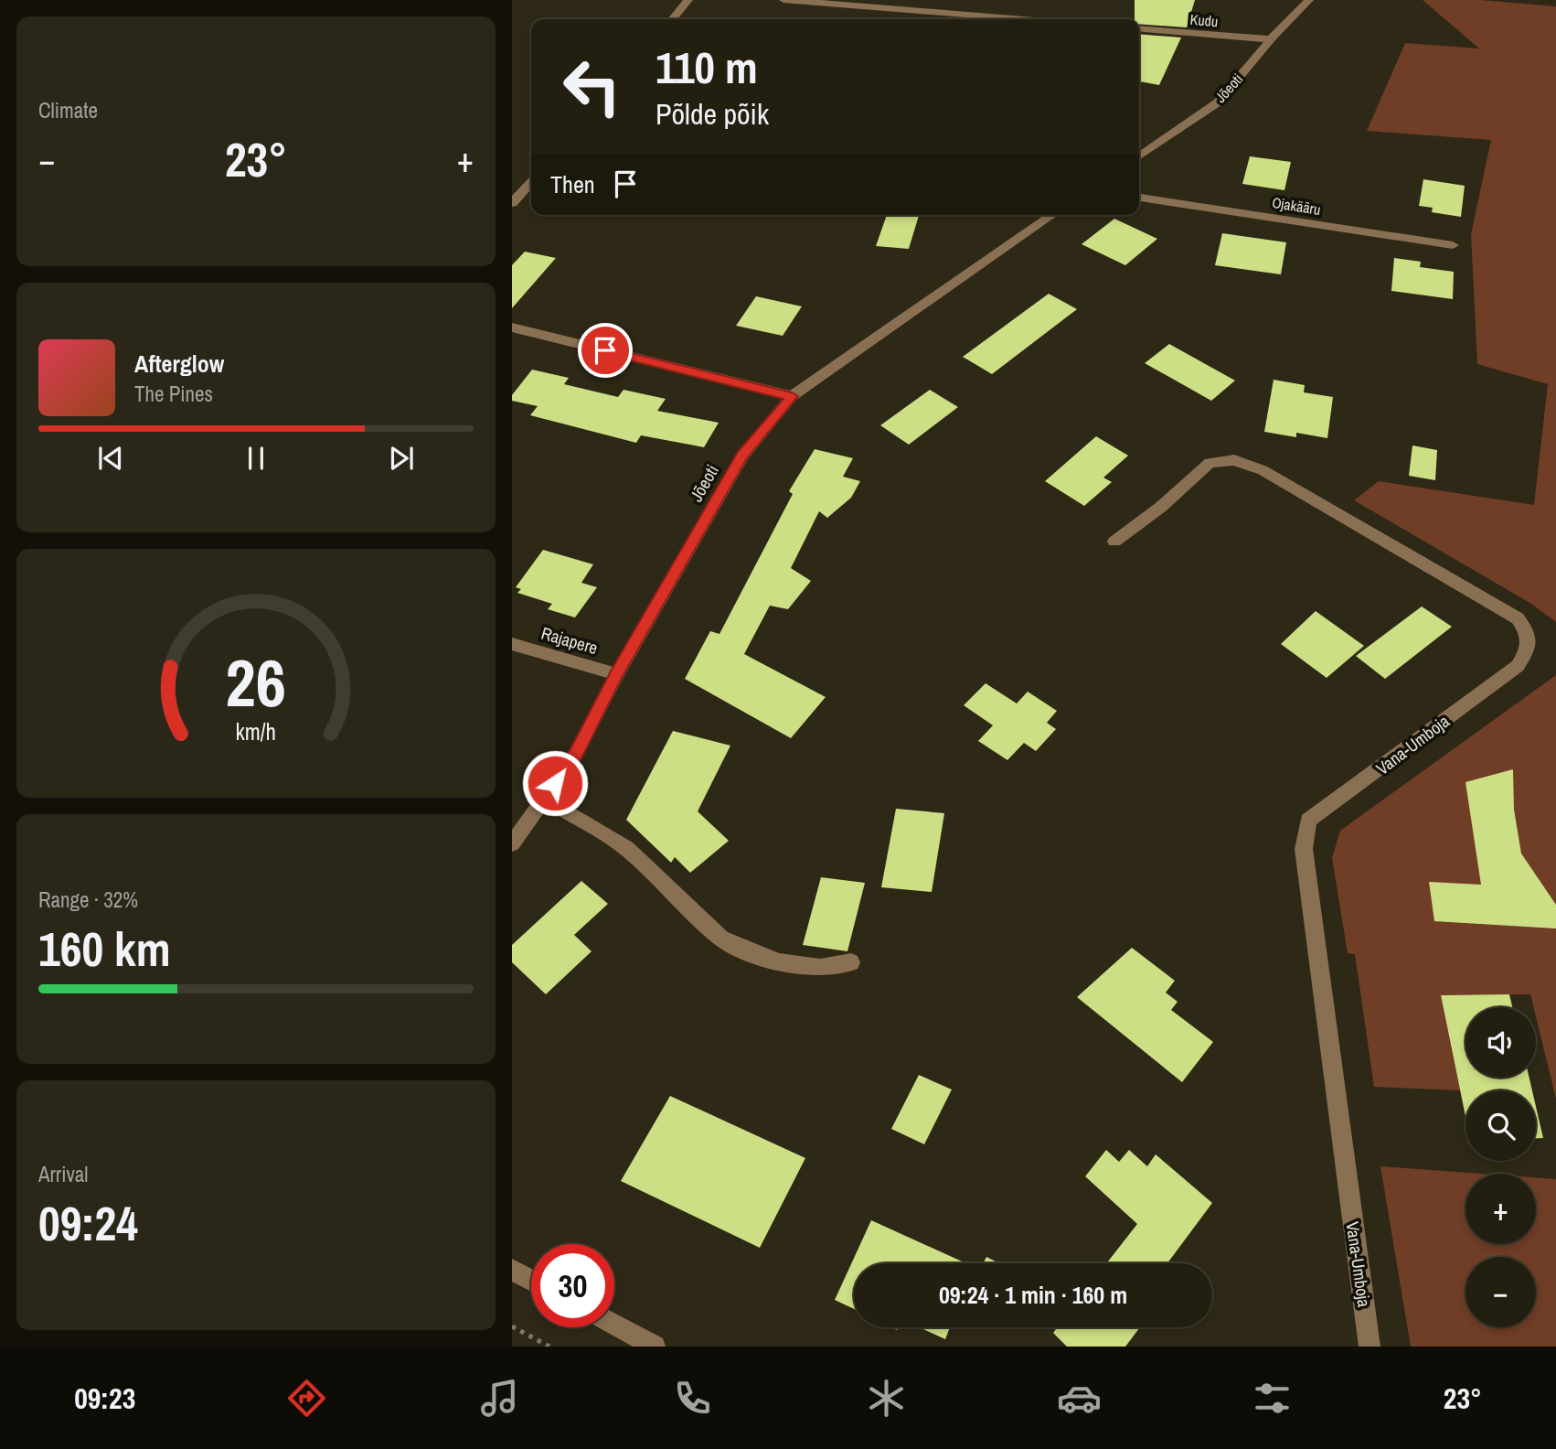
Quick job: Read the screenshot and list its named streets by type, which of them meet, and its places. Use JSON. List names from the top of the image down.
{
  "streets": {
    "street": [
      "Kudu",
      "Jõeoti",
      "Ojakääru",
      "Rajapere",
      "Vana-Umboja"
    ]
  },
  "crossings": [
    ["Kudu", "Jõeoti"],
    ["Jõeoti", "Rajapere"]
  ],
  "page": {
    "tile": [
      "Climate",
      ["Range · 32%", "160 km"],
      ["Arrival", "09:24"]
    ],
    "turn": ["110 m", "Põlde põik"],
    "heat": ["−", "23°", "+"],
    "then": "Then",
    "song": ["Afterglow", "The Pines"],
    "map_buttons": ["+", "−"],
    "limit": "30",
    "trip": "09:24 · 1 min · 160 m",
    "tabs": ["09:23", "23°"],
    "gauge": ["26", "km/h"]
  }
}
